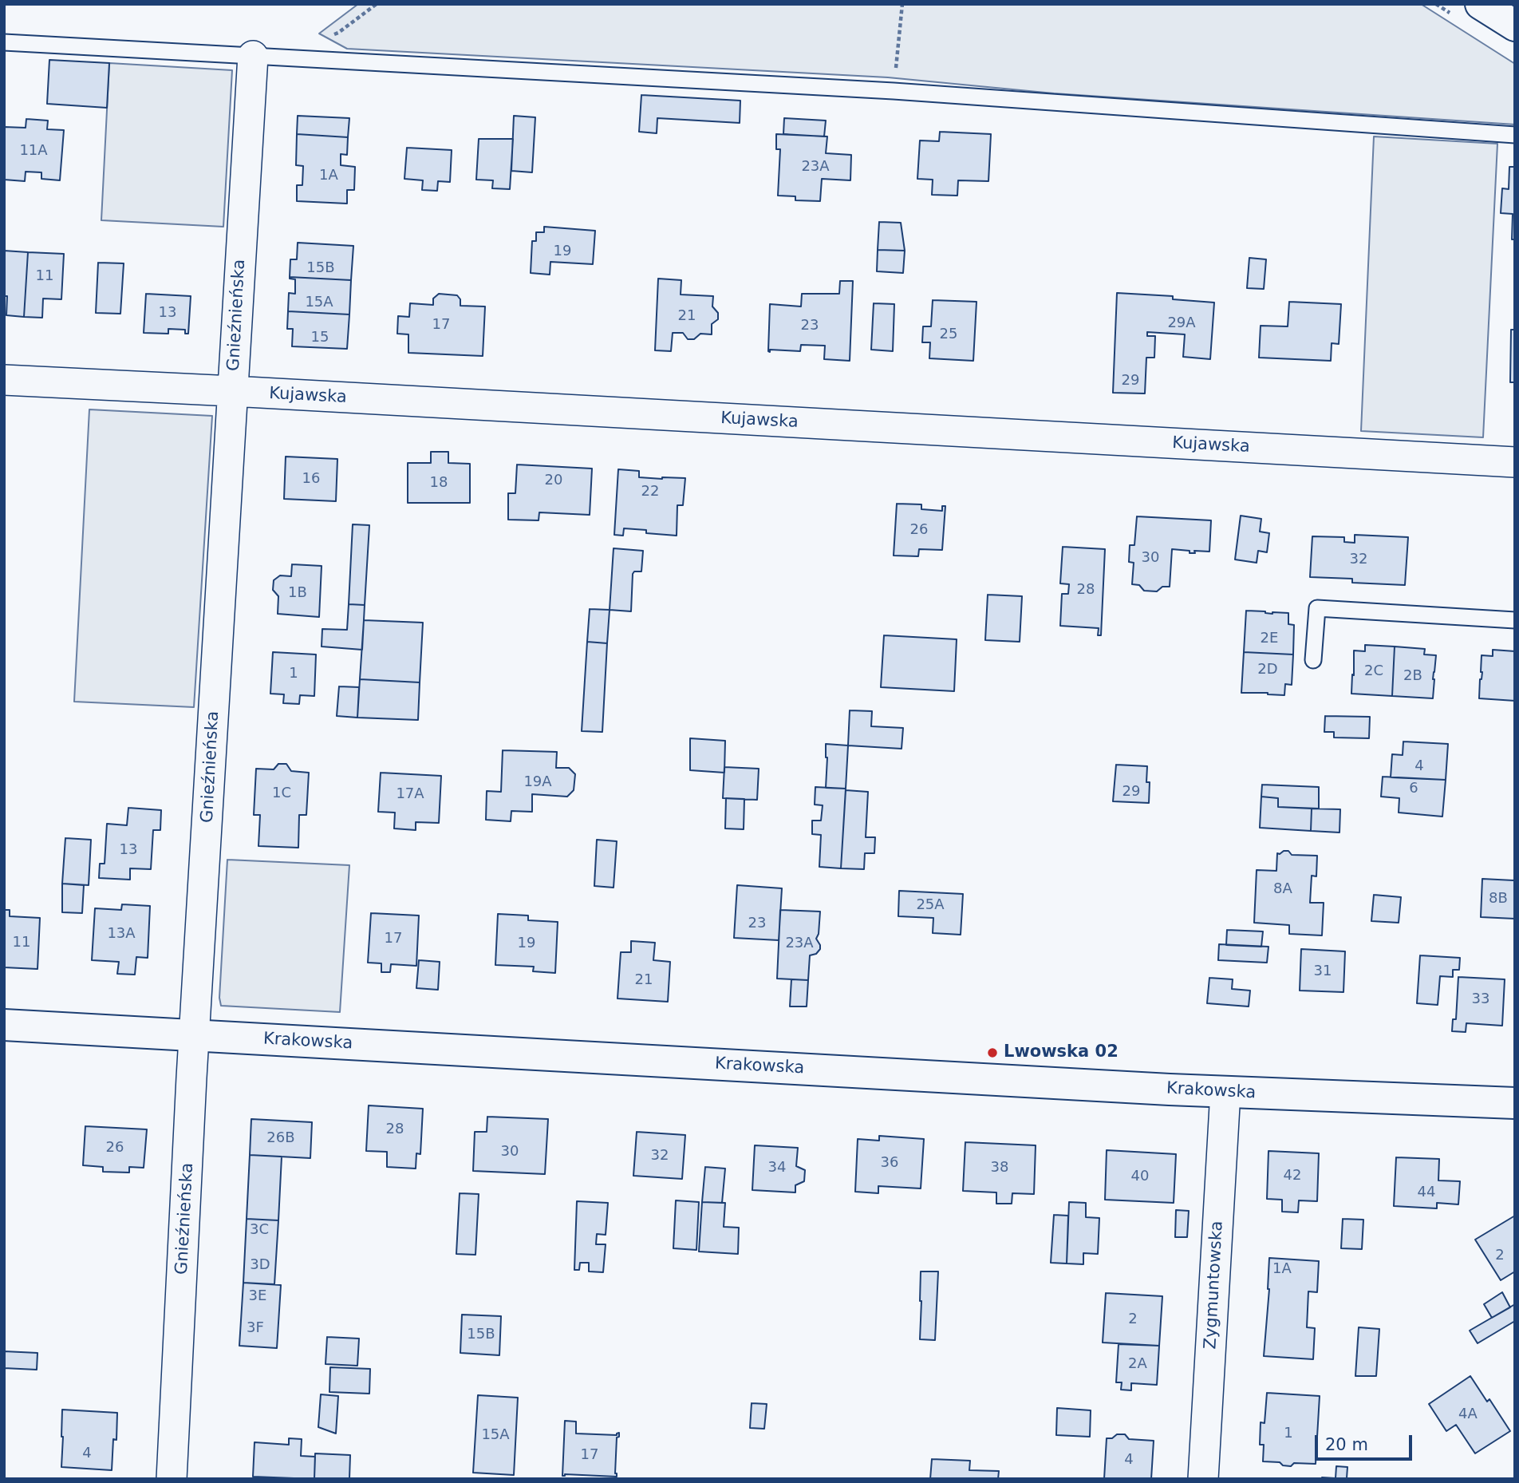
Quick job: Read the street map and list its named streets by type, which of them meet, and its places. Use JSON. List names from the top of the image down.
{
  "streets": {
    "street": [
      "Gnieźnieńska",
      "Kujawska",
      "Krakowska",
      "Zygmuntowska"
    ]
  },
  "crossings": [
    ["Gnieźnieńska", "Kujawska"],
    ["Gnieźnieńska", "Krakowska"],
    ["Krakowska", "Zygmuntowska"]
  ],
  "places": ["Lwowska 02"],
  "house_numbers": [
    "11A",
    "23A",
    "1A",
    "19",
    "15B",
    "11",
    "15A",
    "13",
    "21",
    "29A",
    "17",
    "23",
    "25",
    "15",
    "29",
    "16",
    "20",
    "18",
    "22",
    "26",
    "30",
    "32",
    "28",
    "1B",
    "2E",
    "2D",
    "2C",
    "1",
    "2B",
    "4",
    "19A",
    "6",
    "29",
    "1C",
    "17A",
    "13",
    "8A",
    "8B",
    "25A",
    "23",
    "13A",
    "17",
    "11",
    "19",
    "23A",
    "31",
    "21",
    "33",
    "28",
    "26B",
    "26",
    "30",
    "32",
    "36",
    "34",
    "38",
    "42",
    "40",
    "44",
    "3C",
    "2",
    "3D",
    "1A",
    "3E",
    "2",
    "3F",
    "15B",
    "2A",
    "4A",
    "1",
    "15A",
    "4",
    "17",
    "4"
  ],
  "scale_bar": "20 m"
}
